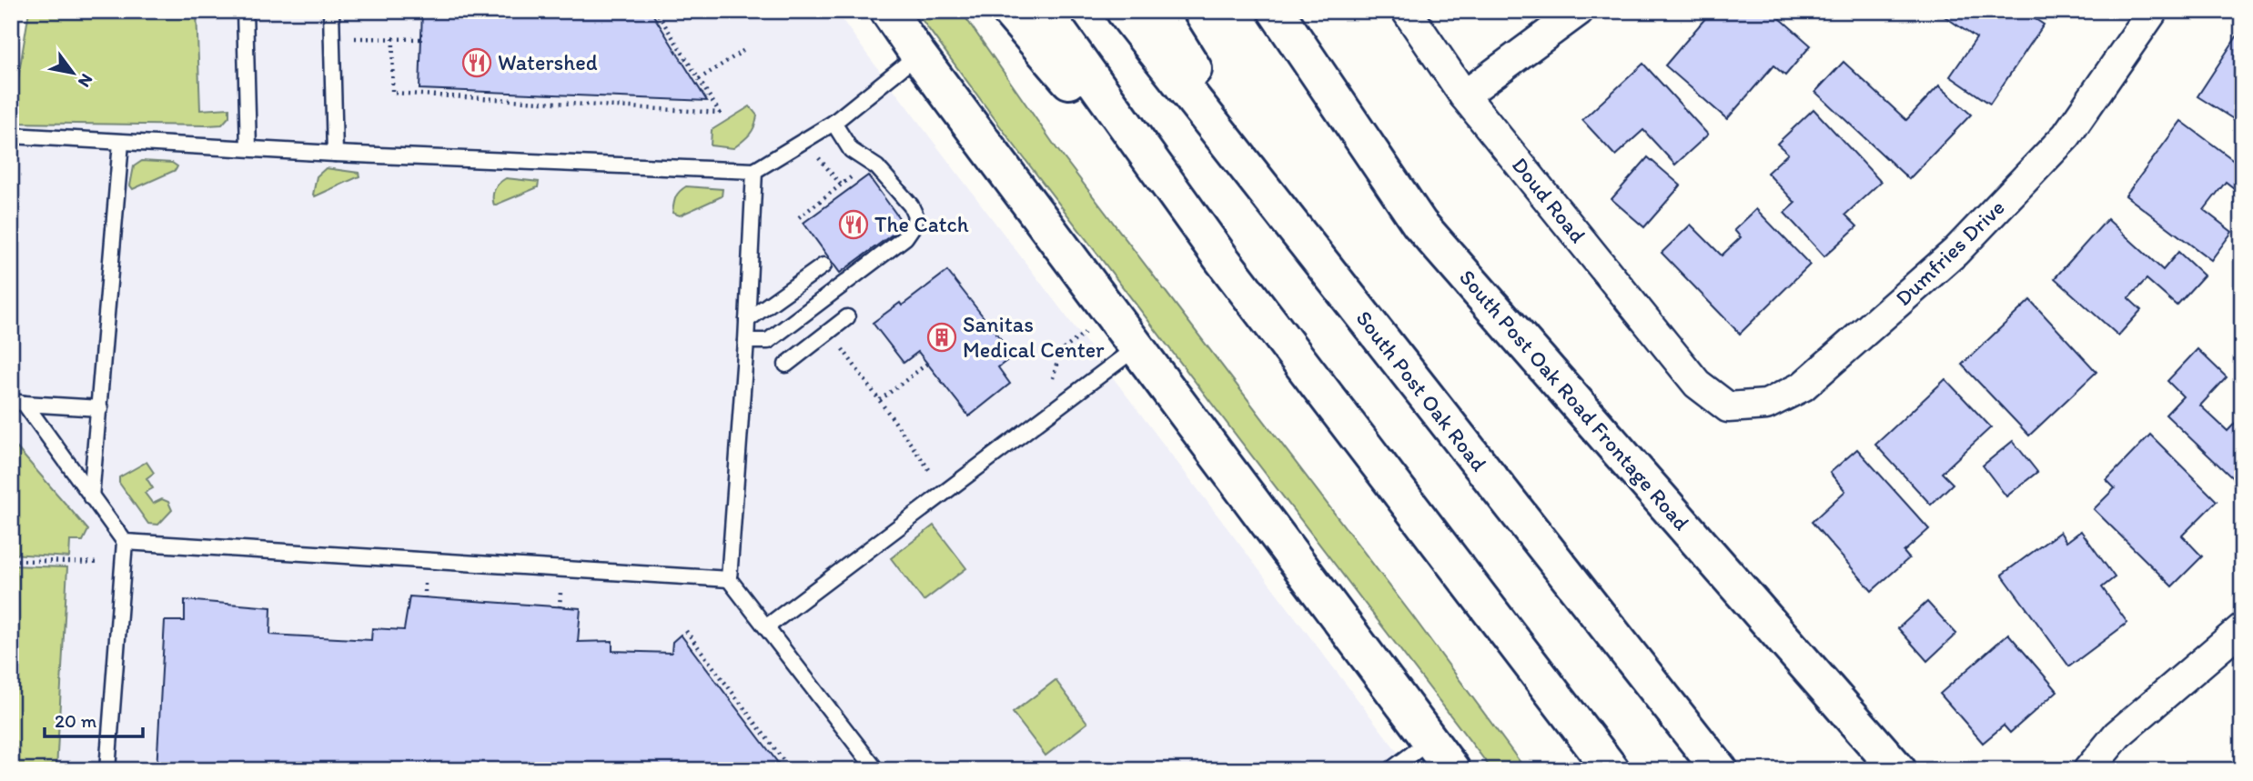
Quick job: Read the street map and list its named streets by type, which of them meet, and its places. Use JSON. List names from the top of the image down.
{
  "streets": {
    "main road": ["South Post Oak Road", "South Post Oak Road Frontage Road"],
    "street": ["Doud Road", "Dumfries Drive"]
  },
  "crossings": [
    ["Doud Road", "Dumfries Drive"]
  ],
  "places": {
    "restaurant": ["Watershed", "The Catch"],
    "building": ["Sanitas Medical Center"]
  },
  "scale_bar": "20 m",
  "north": "bottom right"
}
